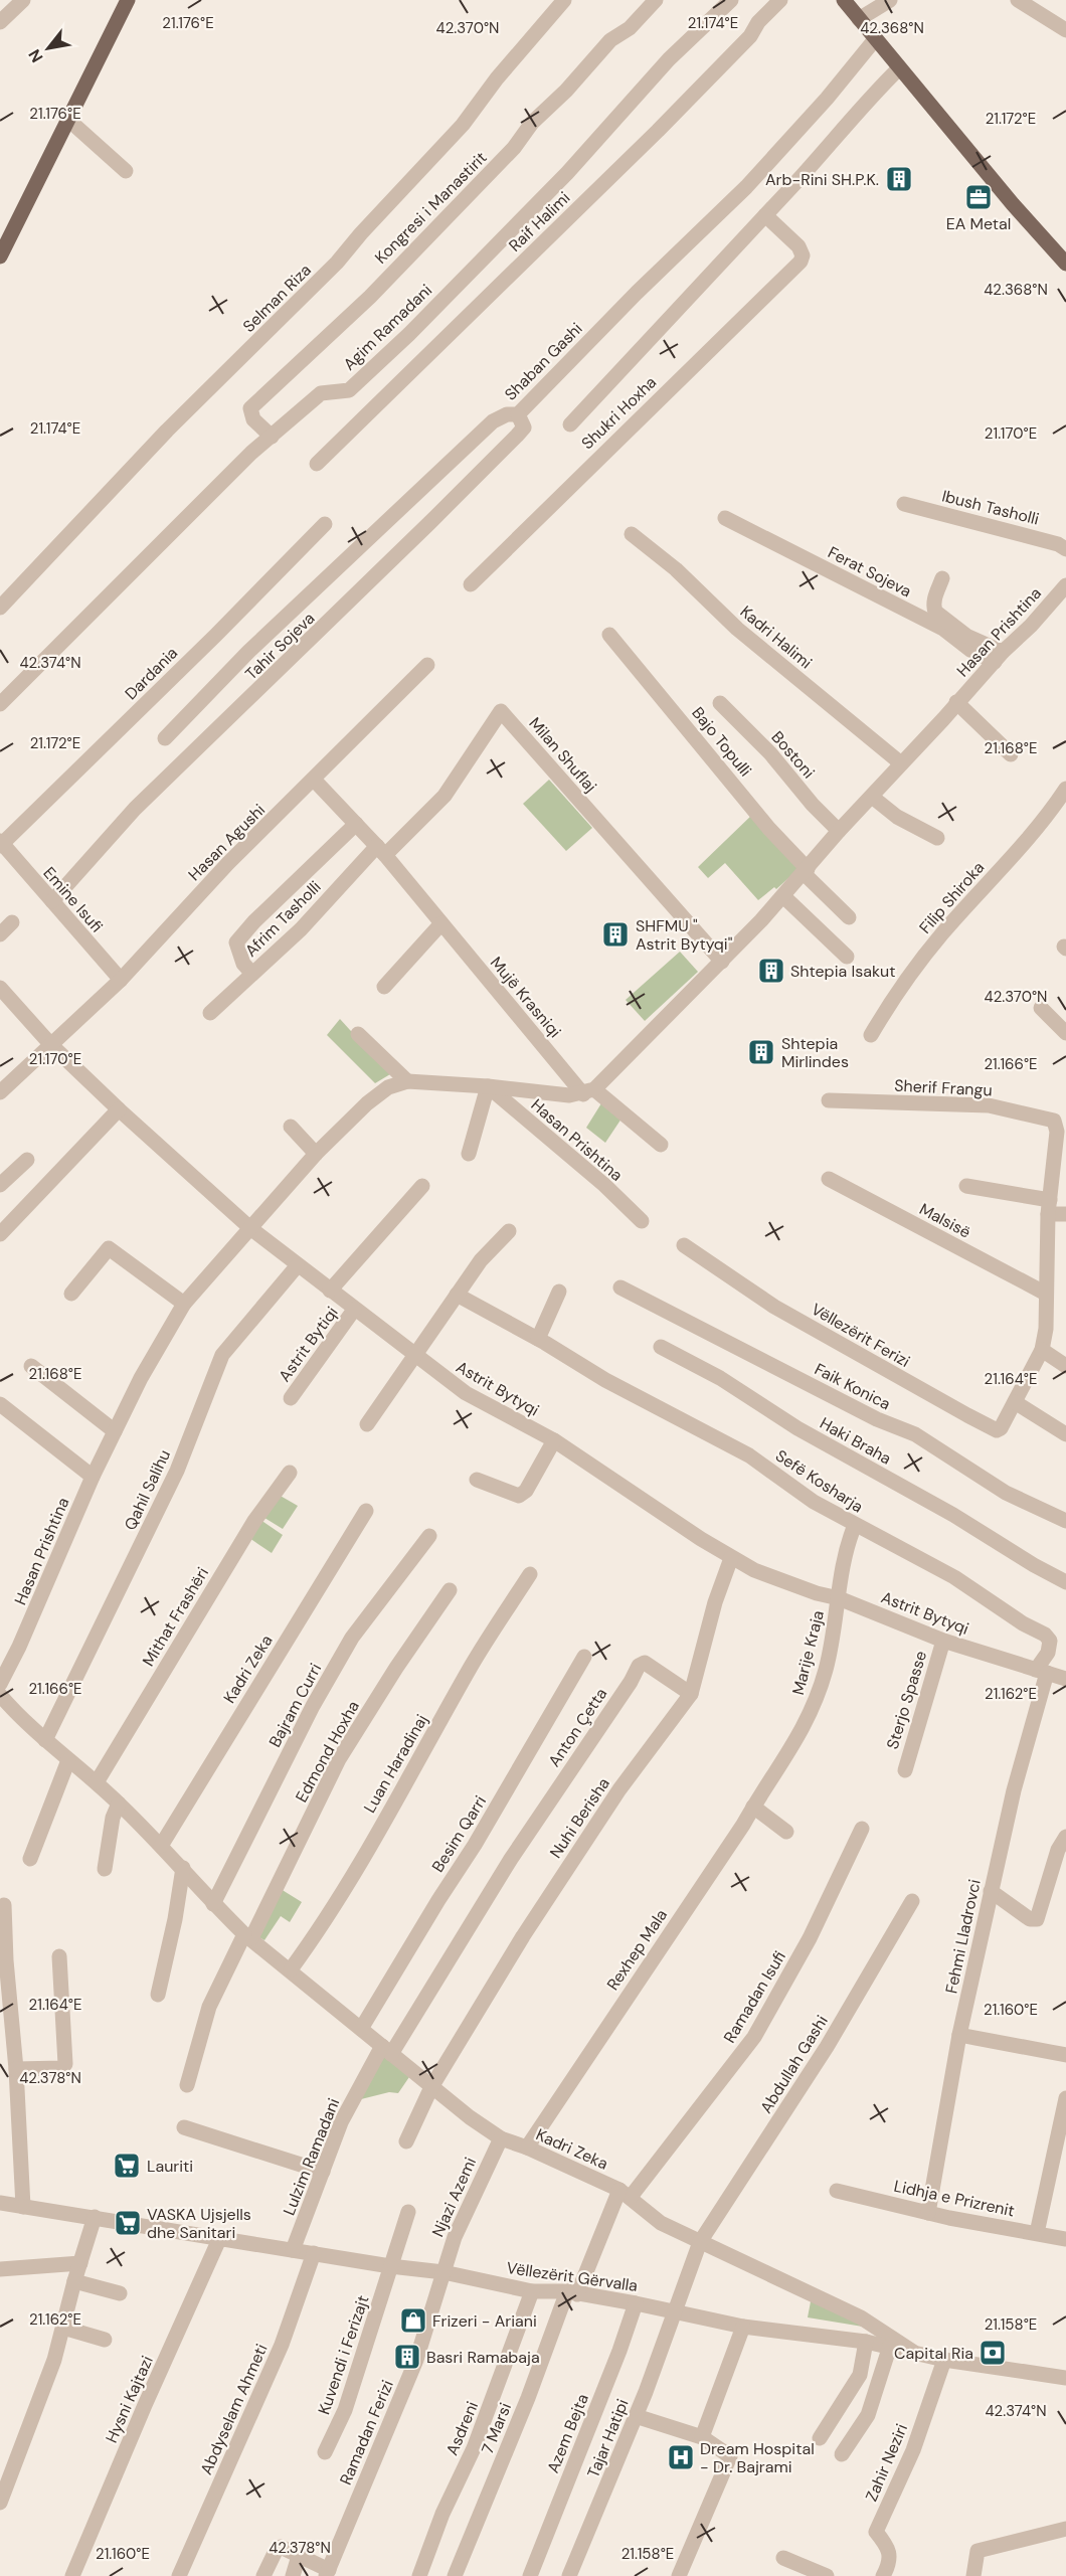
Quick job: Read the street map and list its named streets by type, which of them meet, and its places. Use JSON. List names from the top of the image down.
{
  "streets": {
    "street": [
      "Kongresi i Manastirit",
      "Raif Halimi",
      "Selman Riza",
      "Agim Ramadani",
      "Shaban Gashi",
      "Shukri Hoxha",
      "Ibush Tasholli",
      "Ferat Sojeva",
      "Hasan Prishtina",
      "Kadri Halimi",
      "Tahir Sojeva",
      "Dardania",
      "Bajo Topulli",
      "Milan Shuflaj",
      "Bostoni",
      "Hasan Agushi",
      "Filip Shiroka",
      "Emine Isufi",
      "Afrim Tasholli",
      "Mujë Krasniqi",
      "Sherif Frangu",
      "Malsisë",
      "Vëllezërit Ferizi",
      "Astrit Bytiqi",
      "Faik Konica",
      "Astrit Bytyqi",
      "Haki Braha",
      "Sefë Kosharja",
      "Qahil Salihu",
      "Mithat Frashëri",
      "Marije Kraja",
      "Kadri Zeka",
      "Sterjo Spasse",
      "Bajram Curri",
      "Anton Çetta",
      "Edmond Hoxha",
      "Luan Haradinaj",
      "Nuhi Berisha",
      "Besim Qarri",
      "Fehmi Lladrovci",
      "Rexhep Mala",
      "Ramadan Isufi",
      "Abdullah Gashi",
      "Lulzim Ramadani",
      "Njazi Azemi",
      "Lidhja e Prizrenit",
      "Vëllezërit Gërvalla",
      "Kuvendi i Ferizajt",
      "Hysni Kajtazi",
      "Abdyselam Ahmeti",
      "Asdreni",
      "7 Marsi",
      "Ramadan Ferizi",
      "Azem Bejta",
      "Tajar Hatipi",
      "Zahir Neziri"
    ]
  },
  "crossings": [
    ["Kongresi i Manastirit", "Agim Ramadani"],
    ["Shaban Gashi", "Tahir Sojeva"],
    ["Ferat Sojeva", "Hasan Prishtina"],
    ["Hasan Prishtina", "Kadri Halimi"],
    ["Hasan Prishtina", "Bajo Topulli"],
    ["Hasan Prishtina", "Milan Shuflaj"],
    ["Hasan Prishtina", "Bostoni"],
    ["Hasan Prishtina", "Mujë Krasniqi"],
    ["Hasan Prishtina", "Astrit Bytyqi"],
    ["Tahir Sojeva", "Emine Isufi"],
    ["Dardania", "Emine Isufi"],
    ["Milan Shuflaj", "Afrim Tasholli"],
    ["Milan Shuflaj", "Mujë Krasniqi"],
    ["Hasan Agushi", "Emine Isufi"],
    ["Hasan Agushi", "Mujë Krasniqi"],
    ["Hasan Agushi", "Astrit Bytyqi"],
    ["Afrim Tasholli", "Mujë Krasniqi"],
    ["Sherif Frangu", "Malsisë"],
    ["Sherif Frangu", "Vëllezërit Ferizi"],
    ["Astrit Bytiqi", "Astrit Bytyqi"],
    ["Astrit Bytyqi", "Sefë Kosharja"],
    ["Astrit Bytyqi", "Qahil Salihu"],
    ["Astrit Bytyqi", "Marije Kraja"],
    ["Astrit Bytyqi", "Sterjo Spasse"],
    ["Astrit Bytyqi", "Nuhi Berisha"],
    ["Astrit Bytyqi", "Fehmi Lladrovci"],
    ["Sefë Kosharja", "Fehmi Lladrovci"],
    ["Qahil Salihu", "Kadri Zeka"],
    ["Mithat Frashëri", "Kadri Zeka"],
    ["Marije Kraja", "Rexhep Mala"],
    ["Kadri Zeka", "Bajram Curri"],
    ["Kadri Zeka", "Edmond Hoxha"],
    ["Kadri Zeka", "Luan Haradinaj"],
    ["Kadri Zeka", "Nuhi Berisha"],
    ["Kadri Zeka", "Besim Qarri"],
    ["Kadri Zeka", "Rexhep Mala"],
    ["Kadri Zeka", "Ramadan Isufi"],
    ["Kadri Zeka", "Abdullah Gashi"],
    ["Kadri Zeka", "Lulzim Ramadani"],
    ["Kadri Zeka", "Njazi Azemi"],
    ["Kadri Zeka", "Vëllezërit Gërvalla"],
    ["Anton Çetta", "Nuhi Berisha"],
    ["Anton Çetta", "Lulzim Ramadani"],
    ["Fehmi Lladrovci", "Lidhja e Prizrenit"],
    ["Ramadan Isufi", "Vëllezërit Gërvalla"],
    ["Ramadan Isufi", "7 Marsi"],
    ["Abdullah Gashi", "Vëllezërit Gërvalla"],
    ["Abdullah Gashi", "Tajar Hatipi"],
    ["Lulzim Ramadani", "Vëllezërit Gërvalla"],
    ["Njazi Azemi", "Vëllezërit Gërvalla"],
    ["Njazi Azemi", "Ramadan Ferizi"],
    ["Vëllezërit Gërvalla", "Kuvendi i Ferizajt"],
    ["Vëllezërit Gërvalla", "Hysni Kajtazi"],
    ["Vëllezërit Gërvalla", "Abdyselam Ahmeti"],
    ["Vëllezërit Gërvalla", "Asdreni"],
    ["Vëllezërit Gërvalla", "7 Marsi"],
    ["Vëllezërit Gërvalla", "Ramadan Ferizi"],
    ["Vëllezërit Gërvalla", "Azem Bejta"],
    ["Vëllezërit Gërvalla", "Tajar Hatipi"],
    ["Vëllezërit Gërvalla", "Zahir Neziri"]
  ],
  "places": {
    "building": [
      "Arb-Rini SH.P.K.",
      "SHFMU \" Astrit Bytyqi\"",
      "Shtepia Isakut",
      "Shtepia Mirlindes",
      "Basri Ramabaja"
    ],
    "office": ["EA Metal"],
    "supermarket": ["Lauriti", "VASKA Ujsjells dhe Sanitari"],
    "shop": ["Frizeri - Ariani"],
    "bank": ["Capital Ria"],
    "hospital": ["Dream Hospital - Dr. Bajrami"]
  },
  "north": "bottom left",
  "coordinates": [
    "21.176°E",
    "21.174°E",
    "42.370°N",
    "42.368°N",
    "21.172°E",
    "21.170°E",
    "42.374°N",
    "21.168°E",
    "21.166°E",
    "21.164°E",
    "21.162°E",
    "21.160°E",
    "42.378°N",
    "21.158°E"
  ]
}
